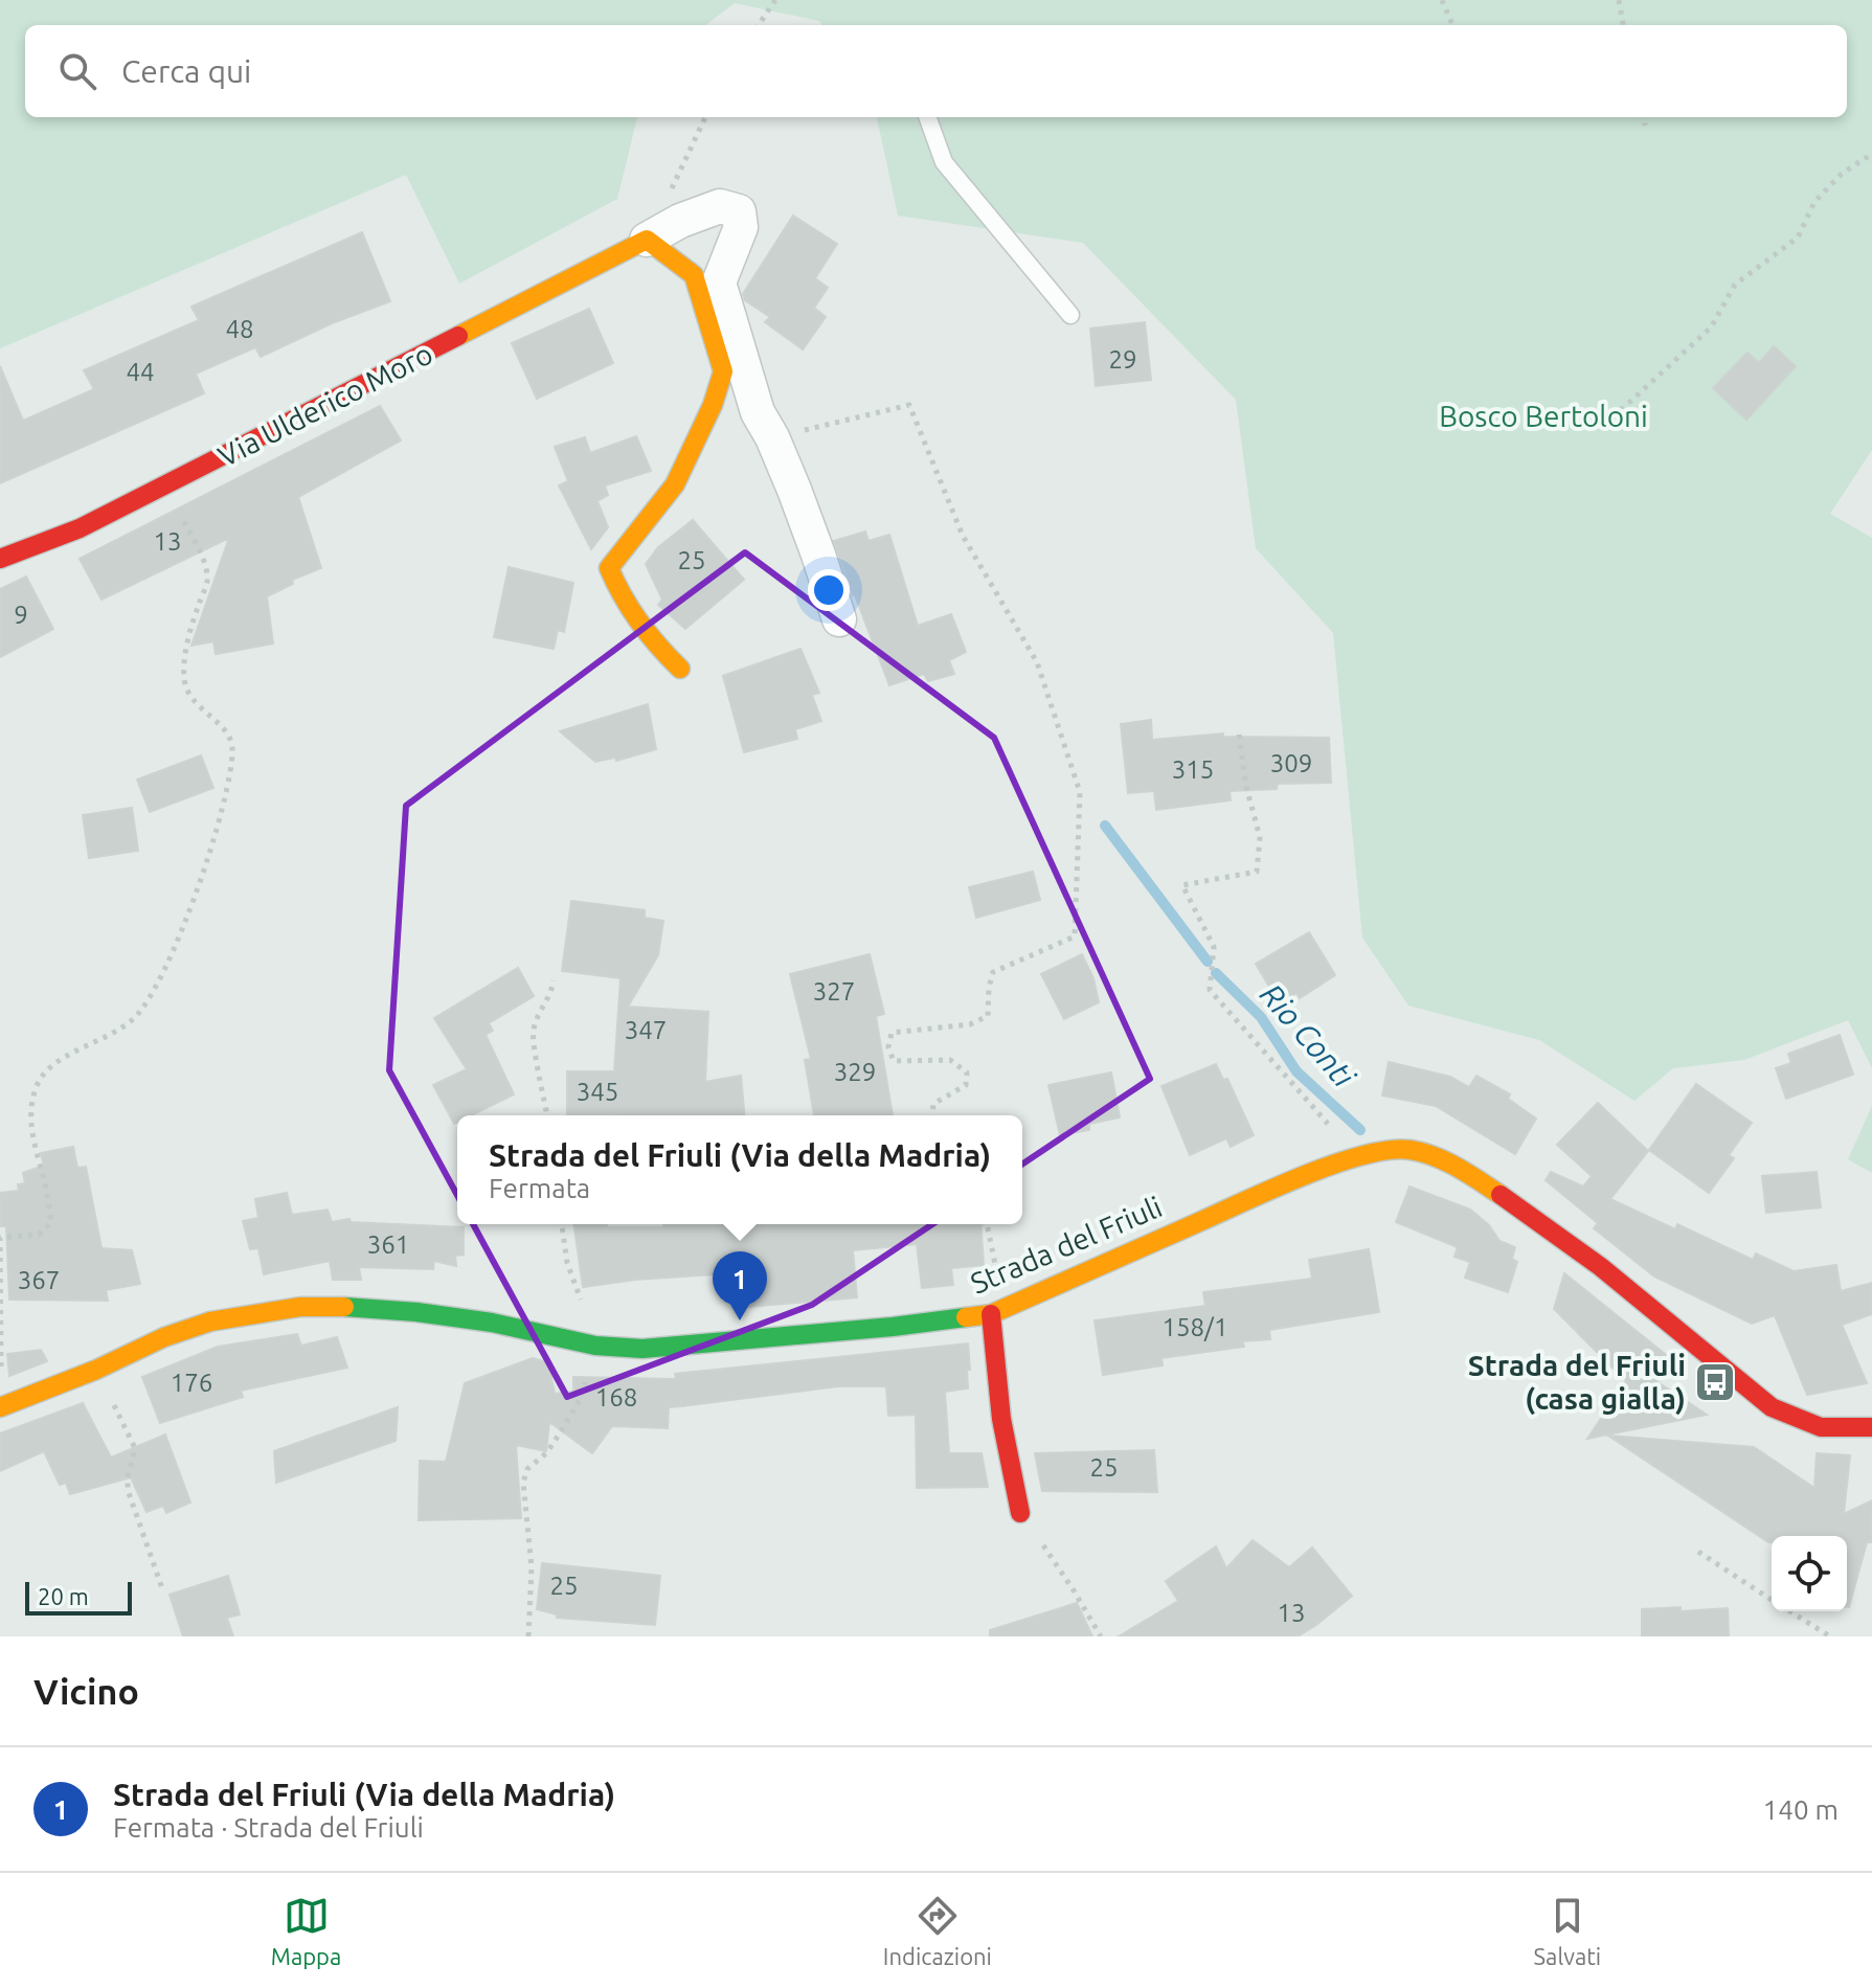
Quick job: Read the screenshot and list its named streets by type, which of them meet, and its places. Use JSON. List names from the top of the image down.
{
  "streets": {
    "main road": ["Via Ulderico Moro", "Strada del Friuli"]
  },
  "water": ["Rio Conti"],
  "parks": ["Bosco Bertoloni"],
  "places": {
    "bus stop": ["Strada del Friuli (casa gialla)"]
  },
  "house_numbers": [
    "48",
    "29",
    "44",
    "13",
    "25",
    "9",
    "309",
    "315",
    "327",
    "347",
    "329",
    "345",
    "361",
    "367",
    "158/1",
    "176",
    "168",
    "25",
    "25",
    "13"
  ],
  "scale_bar": "20 m",
  "page": {
    "search": "Cerca qui",
    "popup": ["Strada del Friuli (Via della Madria)", "Fermata"],
    "pins": "1",
    "scale": "20 m",
    "heading": "Vicino",
    "list": [
      {
        "mark": "1",
        "name": "Strada del Friuli (Via della Madria)",
        "note": "Fermata · Strada del Friuli",
        "value": "140 m"
      }
    ],
    "nav": ["Mappa", "Indicazioni", "Salvati"]
  }
}
